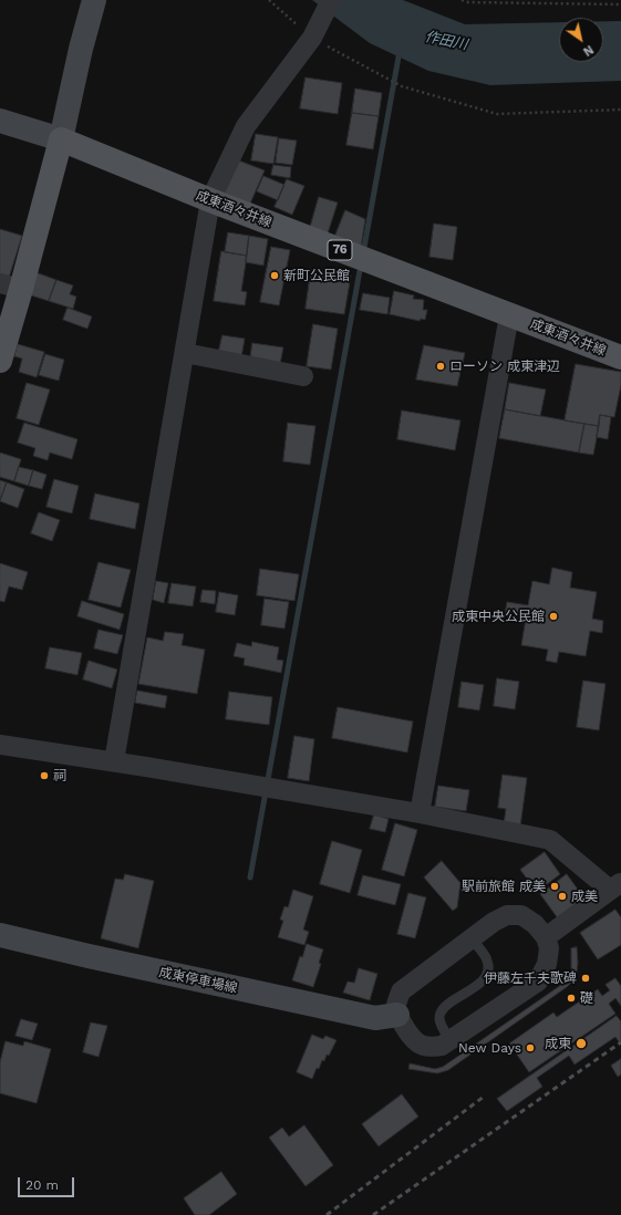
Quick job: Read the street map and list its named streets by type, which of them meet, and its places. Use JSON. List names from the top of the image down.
{
  "streets": {
    "main road": ["成東酒々井線", "76", "成東停車場線"]
  },
  "water": ["作田川"],
  "places": [
    "新町公民館",
    "ローソン 成東津辺",
    "成東中央公民館",
    "祠",
    "駅前旅館 成美",
    "成美",
    "伊藤左千夫歌碑",
    "礎",
    "成東",
    "New Days"
  ],
  "scale_bar": "20 m",
  "north": "bottom right"
}
